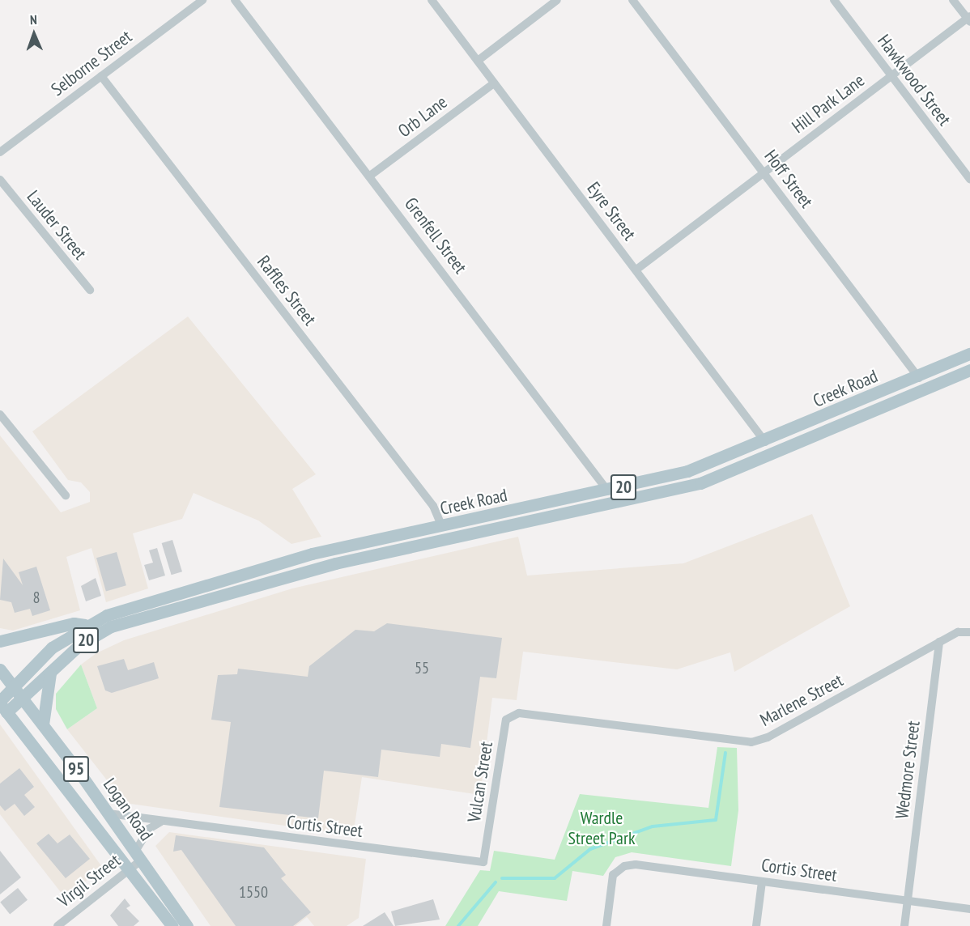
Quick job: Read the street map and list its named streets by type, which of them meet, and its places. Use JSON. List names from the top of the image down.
{
  "streets": {
    "main road": [
      "Creek Road",
      "20",
      "95",
      "Logan Road"
    ],
    "street": [
      "Selborne Street",
      "Hawkwood Street",
      "Hill Park Lane",
      "Orb Lane",
      "Hoff Street",
      "Eyre Street",
      "Lauder Street",
      "Grenfell Street",
      "Raffles Street",
      "Marlene Street",
      "Wedmore Street",
      "Vulcan Street",
      "Cortis Street",
      "Virgil Street"
    ]
  },
  "crossings": [
    ["Selborne Street", "Raffles Street"],
    ["Hawkwood Street", "Hill Park Lane"],
    ["Hill Park Lane", "Hoff Street"],
    ["Hill Park Lane", "Eyre Street"],
    ["Orb Lane", "Eyre Street"],
    ["Orb Lane", "Grenfell Street"],
    ["Hoff Street", "Creek Road"],
    ["Eyre Street", "Creek Road"],
    ["Grenfell Street", "Creek Road"],
    ["Raffles Street", "Creek Road"],
    ["Creek Road", "Logan Road"],
    ["Marlene Street", "Wedmore Street"],
    ["Marlene Street", "Vulcan Street"],
    ["Wedmore Street", "Cortis Street"],
    ["Vulcan Street", "Cortis Street"],
    ["Logan Road", "Cortis Street"],
    ["Logan Road", "Virgil Street"]
  ],
  "parks": ["Wardle Street Park"],
  "house_numbers": ["8", "55", "1550"],
  "north": "top"
}
